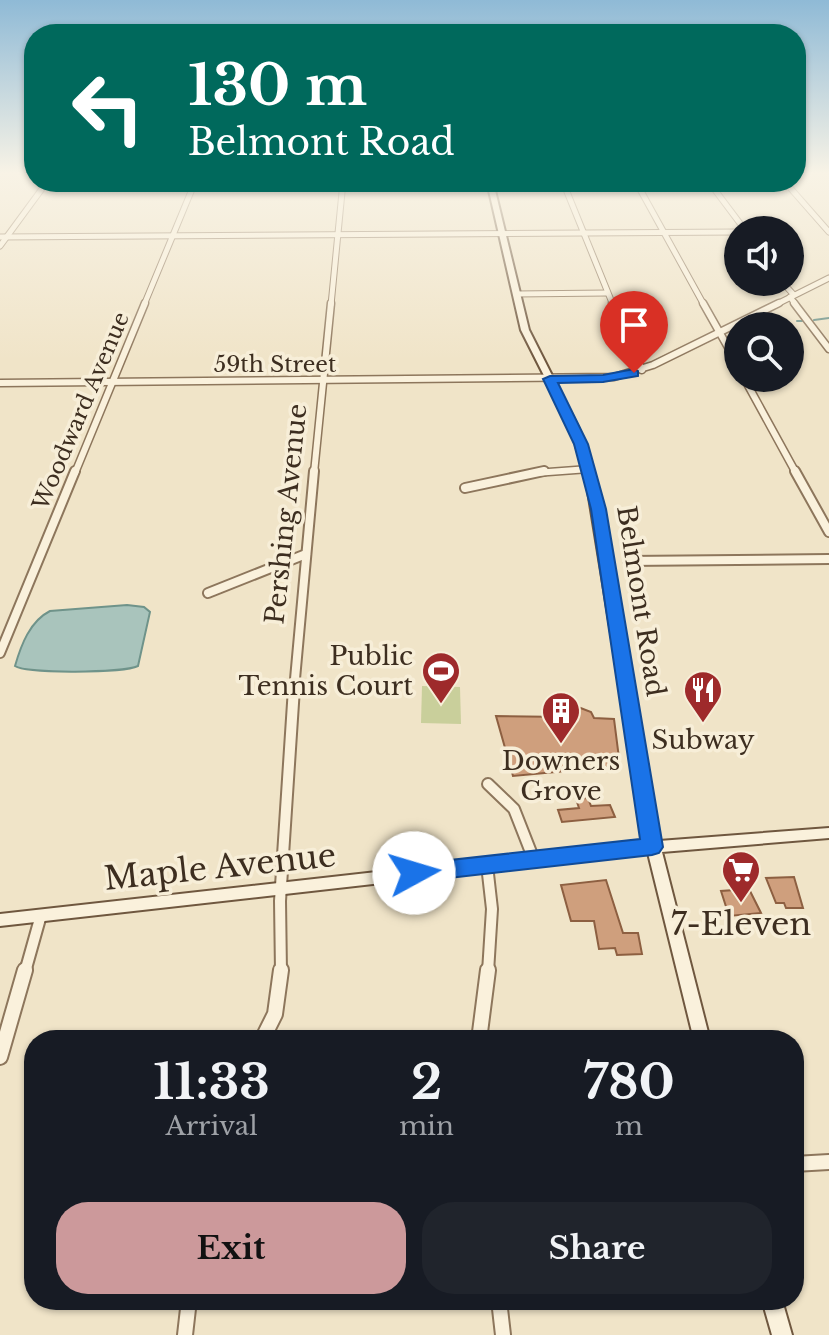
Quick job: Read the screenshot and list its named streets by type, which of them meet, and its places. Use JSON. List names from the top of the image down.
{
  "streets": {
    "main road": ["Belmont Road", "Maple Avenue"],
    "street": ["59th Street", "Woodward Avenue", "Pershing Avenue"]
  },
  "crossings": [
    ["59th Street", "Woodward Avenue"],
    ["59th Street", "Pershing Avenue"],
    ["59th Street", "Belmont Road"],
    ["Pershing Avenue", "Maple Avenue"],
    ["Belmont Road", "Maple Avenue"]
  ],
  "places": {
    "sports": ["Public Tennis Court"],
    "restaurant": ["Subway"],
    "building": ["Downers Grove"],
    "supermarket": ["7-Eleven"]
  },
  "page": {
    "turn": ["130 m", "Belmont Road"],
    "eta": [
      "11:33",
      "Arrival",
      "2",
      "min",
      "780",
      "m"
    ],
    "buttons": ["Exit", "Share"]
  }
}
